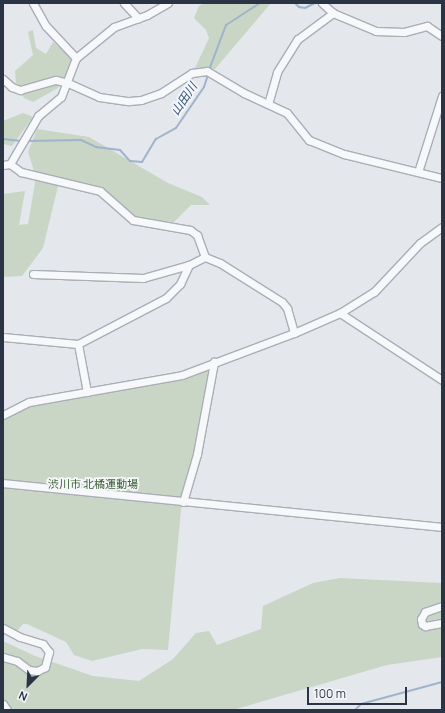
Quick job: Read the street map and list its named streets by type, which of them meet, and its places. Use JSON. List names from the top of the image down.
{
  "water": ["山田川"],
  "parks": ["渋川市 北橘運動場"],
  "scale_bar": "100 m",
  "north": "bottom left"
}
